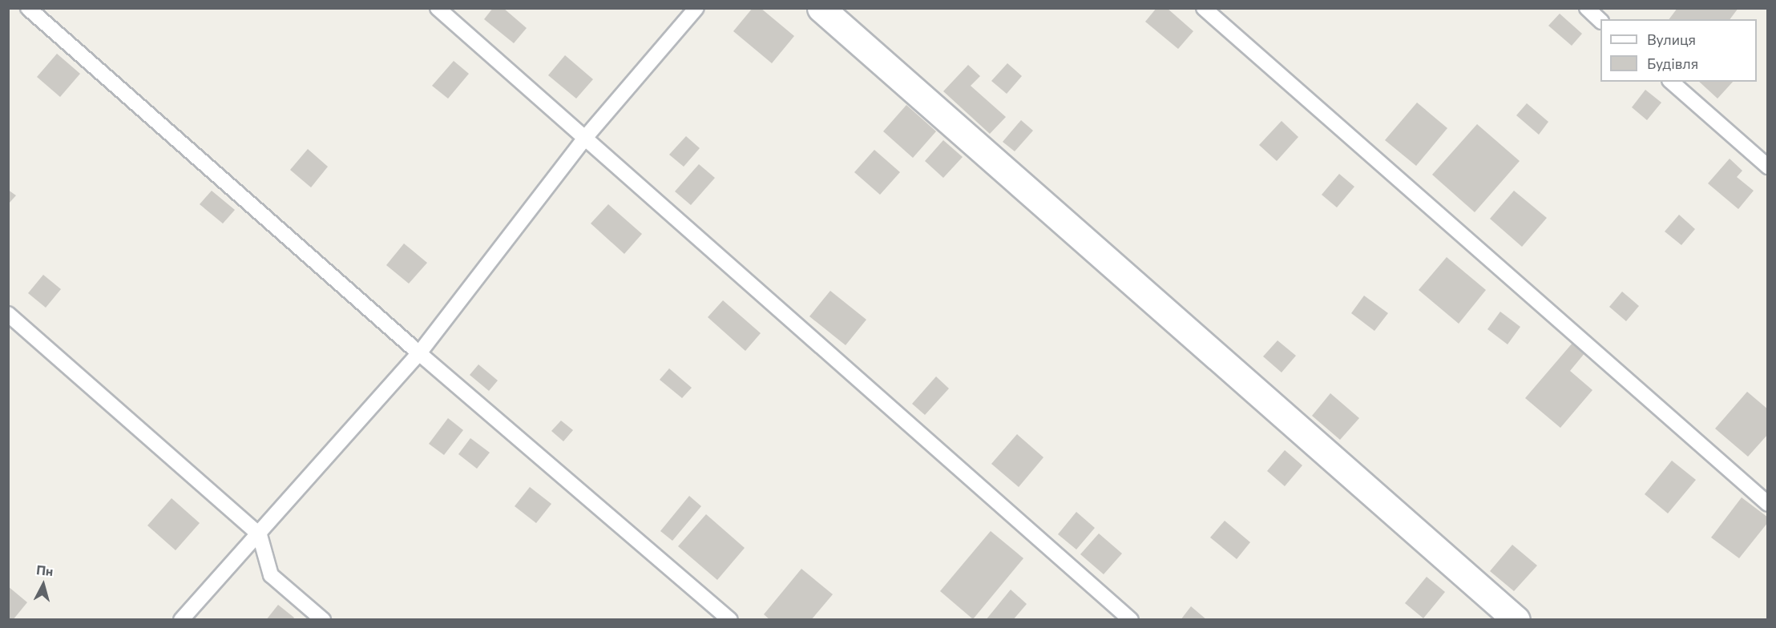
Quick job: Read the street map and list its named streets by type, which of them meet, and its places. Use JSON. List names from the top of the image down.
{
  "legend": ["Вулиця", "Будівля"],
  "north": "top"
}
